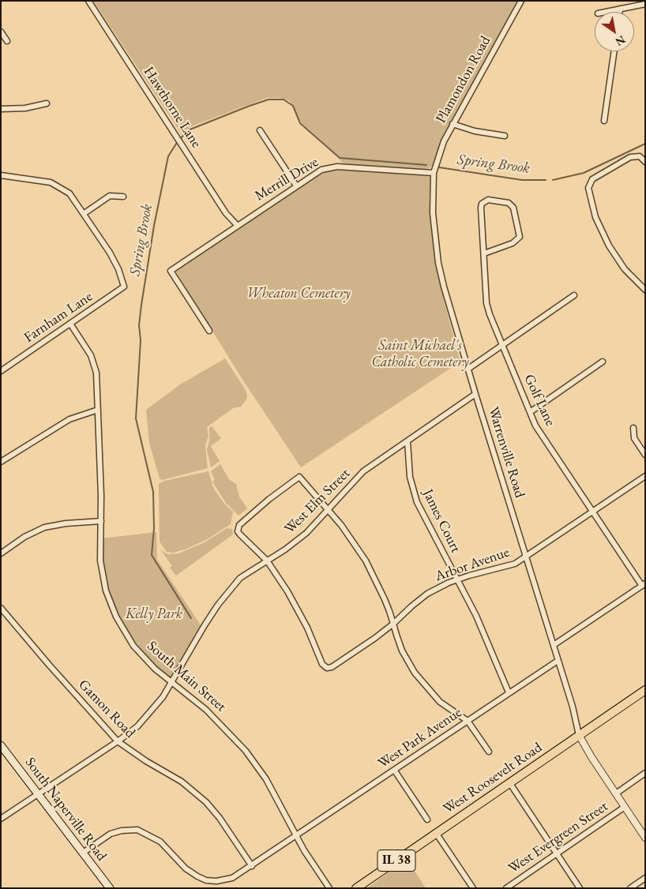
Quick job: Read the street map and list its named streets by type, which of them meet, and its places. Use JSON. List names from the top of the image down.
{
  "streets": {
    "main road": ["West Roosevelt Road", "South Naperville Road", "IL 38"],
    "street": [
      "Plamondon Road",
      "Hawthorne Lane",
      "Merrill Drive",
      "Farnham Lane",
      "Golf Lane",
      "Warrenville Road",
      "West Elm Street",
      "James Court",
      "Arbor Avenue",
      "South Main Street",
      "Gamon Road",
      "West Park Avenue",
      "West Evergreen Street"
    ]
  },
  "crossings": [
    ["Plamondon Road", "Merrill Drive"],
    ["Plamondon Road", "Warrenville Road"],
    ["Hawthorne Lane", "Merrill Drive"],
    ["Merrill Drive", "Warrenville Road"],
    ["Farnham Lane", "South Main Street"],
    ["Golf Lane", "Arbor Avenue"],
    ["Warrenville Road", "West Elm Street"],
    ["Warrenville Road", "Arbor Avenue"],
    ["Warrenville Road", "West Park Avenue"],
    ["Warrenville Road", "West Roosevelt Road"],
    ["West Elm Street", "James Court"],
    ["West Elm Street", "Arbor Avenue"],
    ["West Elm Street", "South Main Street"],
    ["West Elm Street", "Gamon Road"],
    ["West Elm Street", "South Naperville Road"],
    ["James Court", "Arbor Avenue"],
    ["James Court", "West Park Avenue"],
    ["South Main Street", "West Park Avenue"],
    ["Gamon Road", "West Park Avenue"],
    ["West Park Avenue", "South Naperville Road"]
  ],
  "water": ["Spring Brook"],
  "parks": ["Wheaton Cemetery", "Saint Michael's Catholic Cemetery", "Kelly Park"],
  "north": "bottom right"
}
